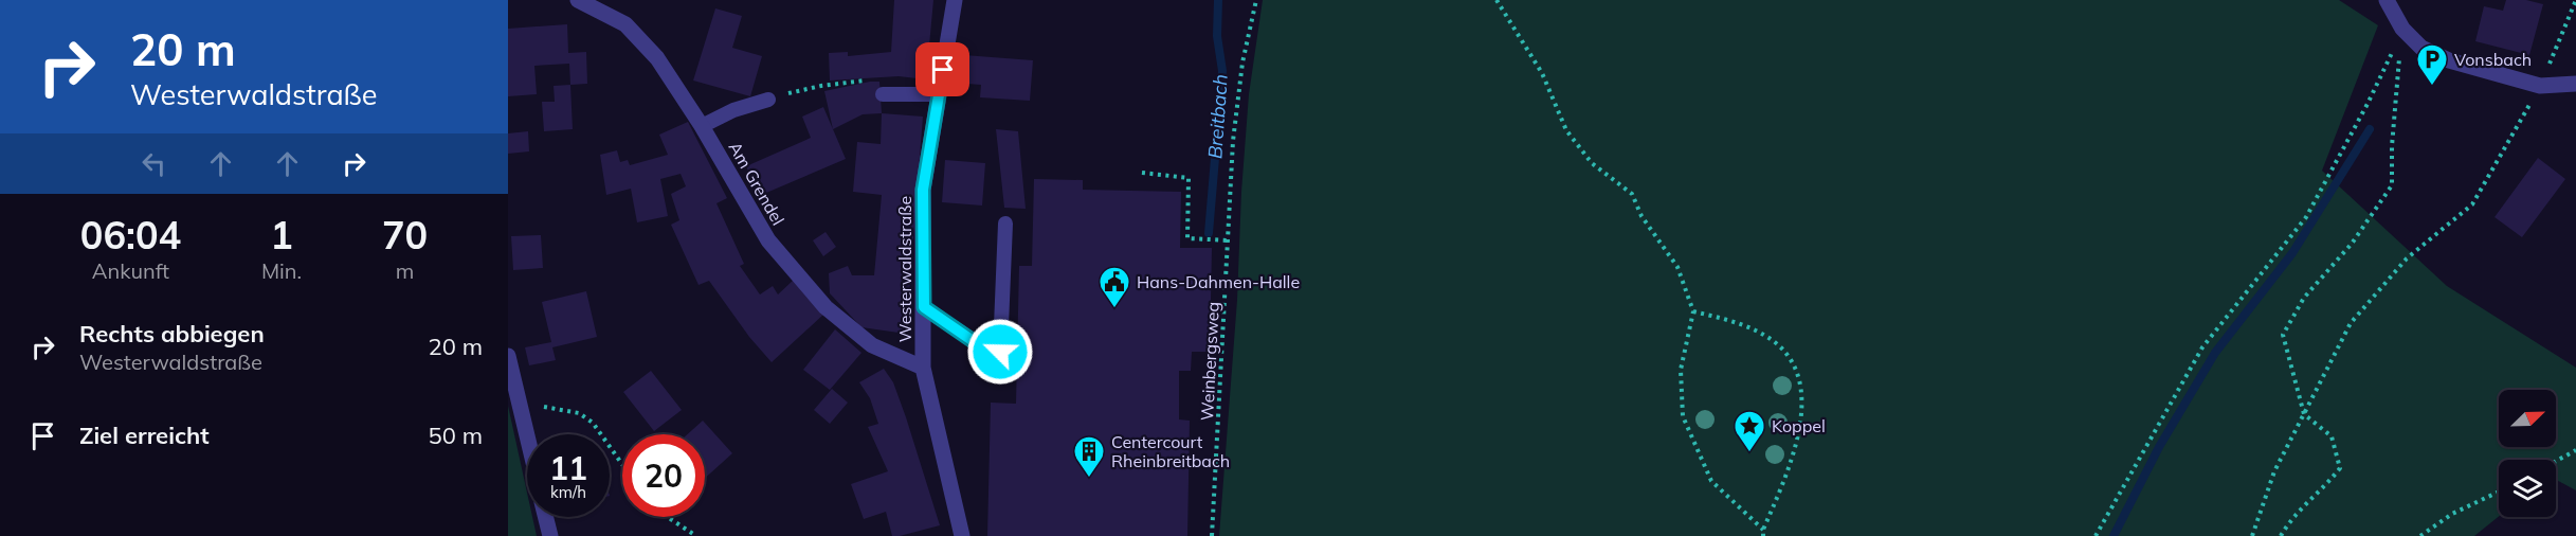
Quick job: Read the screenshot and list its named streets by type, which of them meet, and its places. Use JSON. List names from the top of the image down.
{
  "streets": {
    "street": ["Am Grendel", "Westerwaldstraße"],
    "path": ["Weinbergsweg"]
  },
  "crossings": [
    ["Am Grendel", "Westerwaldstraße"]
  ],
  "water": ["Breitbach"],
  "places": {
    "parking": ["Vonsbach"],
    "public building": ["Hans-Dahmen-Halle"],
    "place": ["Koppel"],
    "building": ["Centercourt Rheinbreitbach"]
  },
  "north": "top right",
  "page": {
    "turn": ["20 m", "Westerwaldstraße"],
    "eta": [
      "06:04",
      "Ankunft",
      "1",
      "Min.",
      "70",
      "m"
    ],
    "list": [
      {
        "name": "Rechts abbiegen",
        "note": "Westerwaldstraße",
        "value": "20 m"
      },
      {
        "name": "Ziel erreicht",
        "value": "50 m"
      }
    ],
    "speed": "11 km/h",
    "limit": "20"
  }
}
